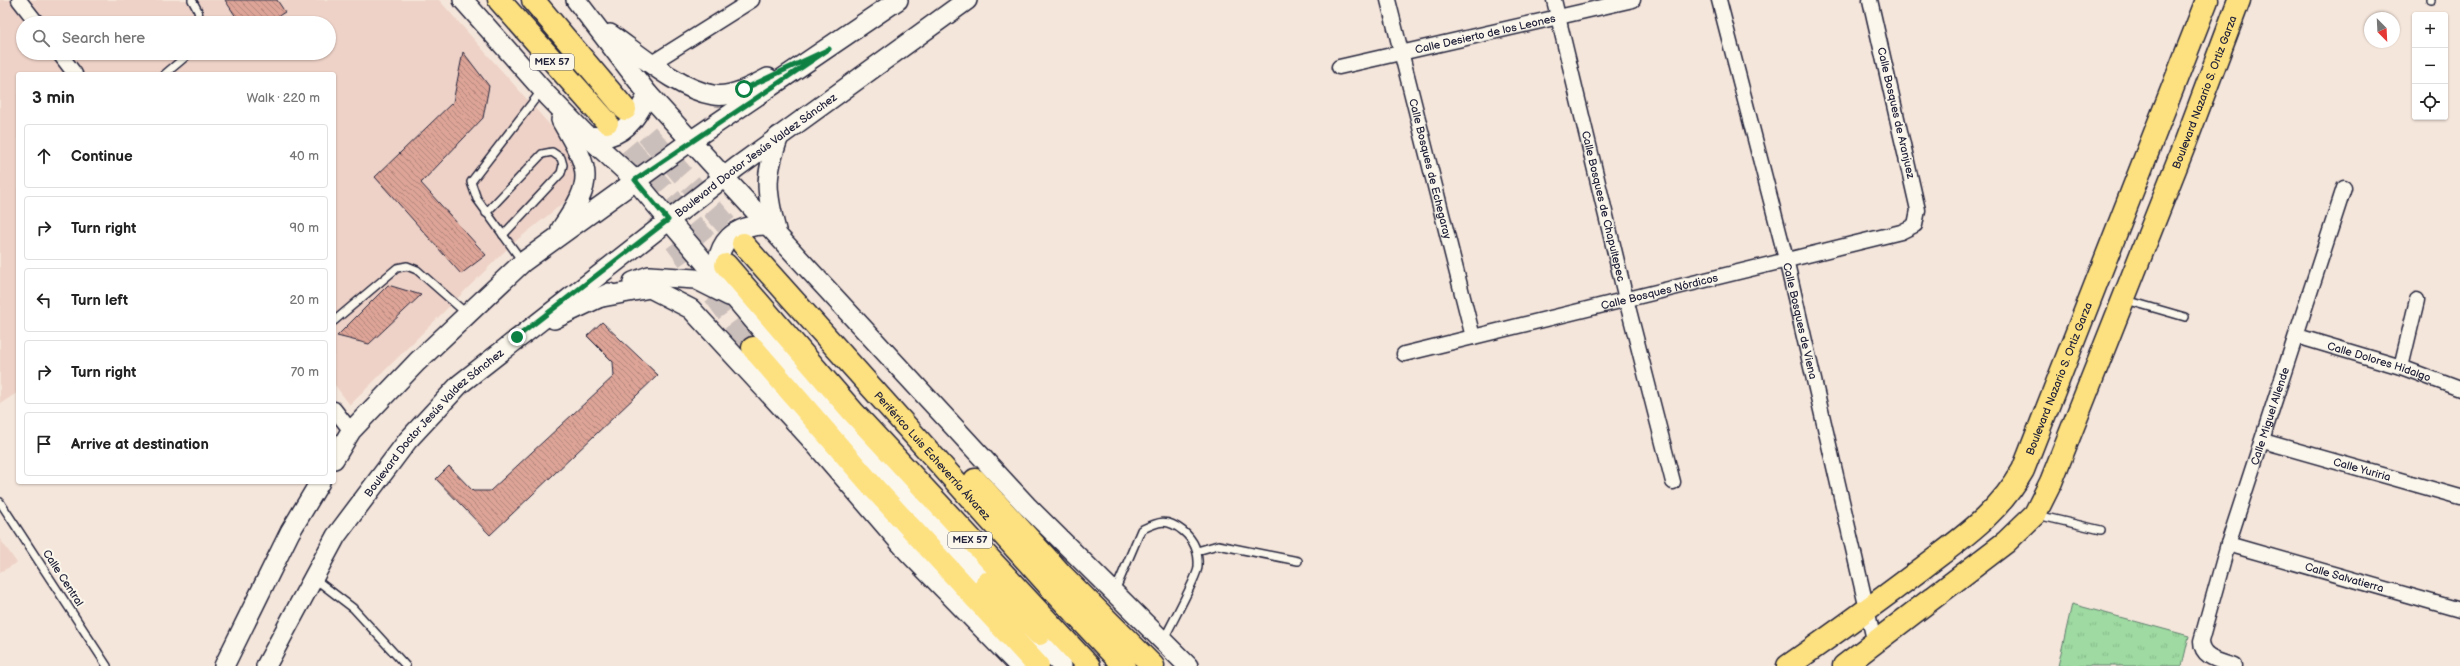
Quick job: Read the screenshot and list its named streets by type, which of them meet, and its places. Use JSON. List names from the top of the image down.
{
  "streets": {
    "main road": [
      "MEX 57",
      "Boulevard Nazario S. Ortiz Garza",
      "Boulevard Doctor Jesús Valdez Sánchez",
      "Periférico Luis Echeverría Álvarez"
    ],
    "street": [
      "Calle Desierto de los Leones",
      "Calle Bosques de Aranjuez",
      "Calle Bosques de Echegaray",
      "Calle Bosques de Chapultepec",
      "Calle Bosques Nórdicos",
      "Calle Bosques de Viena",
      "Calle Dolores Hidalgo",
      "Calle Miguel Allende",
      "Calle Yuriria",
      "Calle Salvatierra"
    ],
    "lane": ["Calle Central"]
  },
  "crossings": [
    ["Calle Desierto de los Leones", "Calle Bosques de Echegaray"],
    ["Calle Desierto de los Leones", "Calle Bosques de Chapultepec"],
    ["Boulevard Nazario S. Ortiz Garza", "Calle Bosques de Viena"],
    ["Calle Bosques de Aranjuez", "Calle Bosques Nórdicos"],
    ["Calle Bosques de Echegaray", "Calle Bosques Nórdicos"],
    ["Calle Bosques de Chapultepec", "Calle Bosques Nórdicos"],
    ["Calle Bosques Nórdicos", "Calle Bosques de Viena"],
    ["Calle Dolores Hidalgo", "Calle Miguel Allende"],
    ["Calle Miguel Allende", "Calle Yuriria"],
    ["Calle Miguel Allende", "Calle Salvatierra"]
  ],
  "north": "bottom right",
  "page": {
    "map_buttons": ["+", "−"],
    "search": "Search here",
    "heading": ["3 min", "Walk · 220 m"],
    "list": [
      ["Continue", "40 m"],
      ["Turn right", "90 m"],
      ["Turn left", "20 m"],
      ["Turn right", "70 m"],
      "Arrive at destination"
    ]
  }
}
